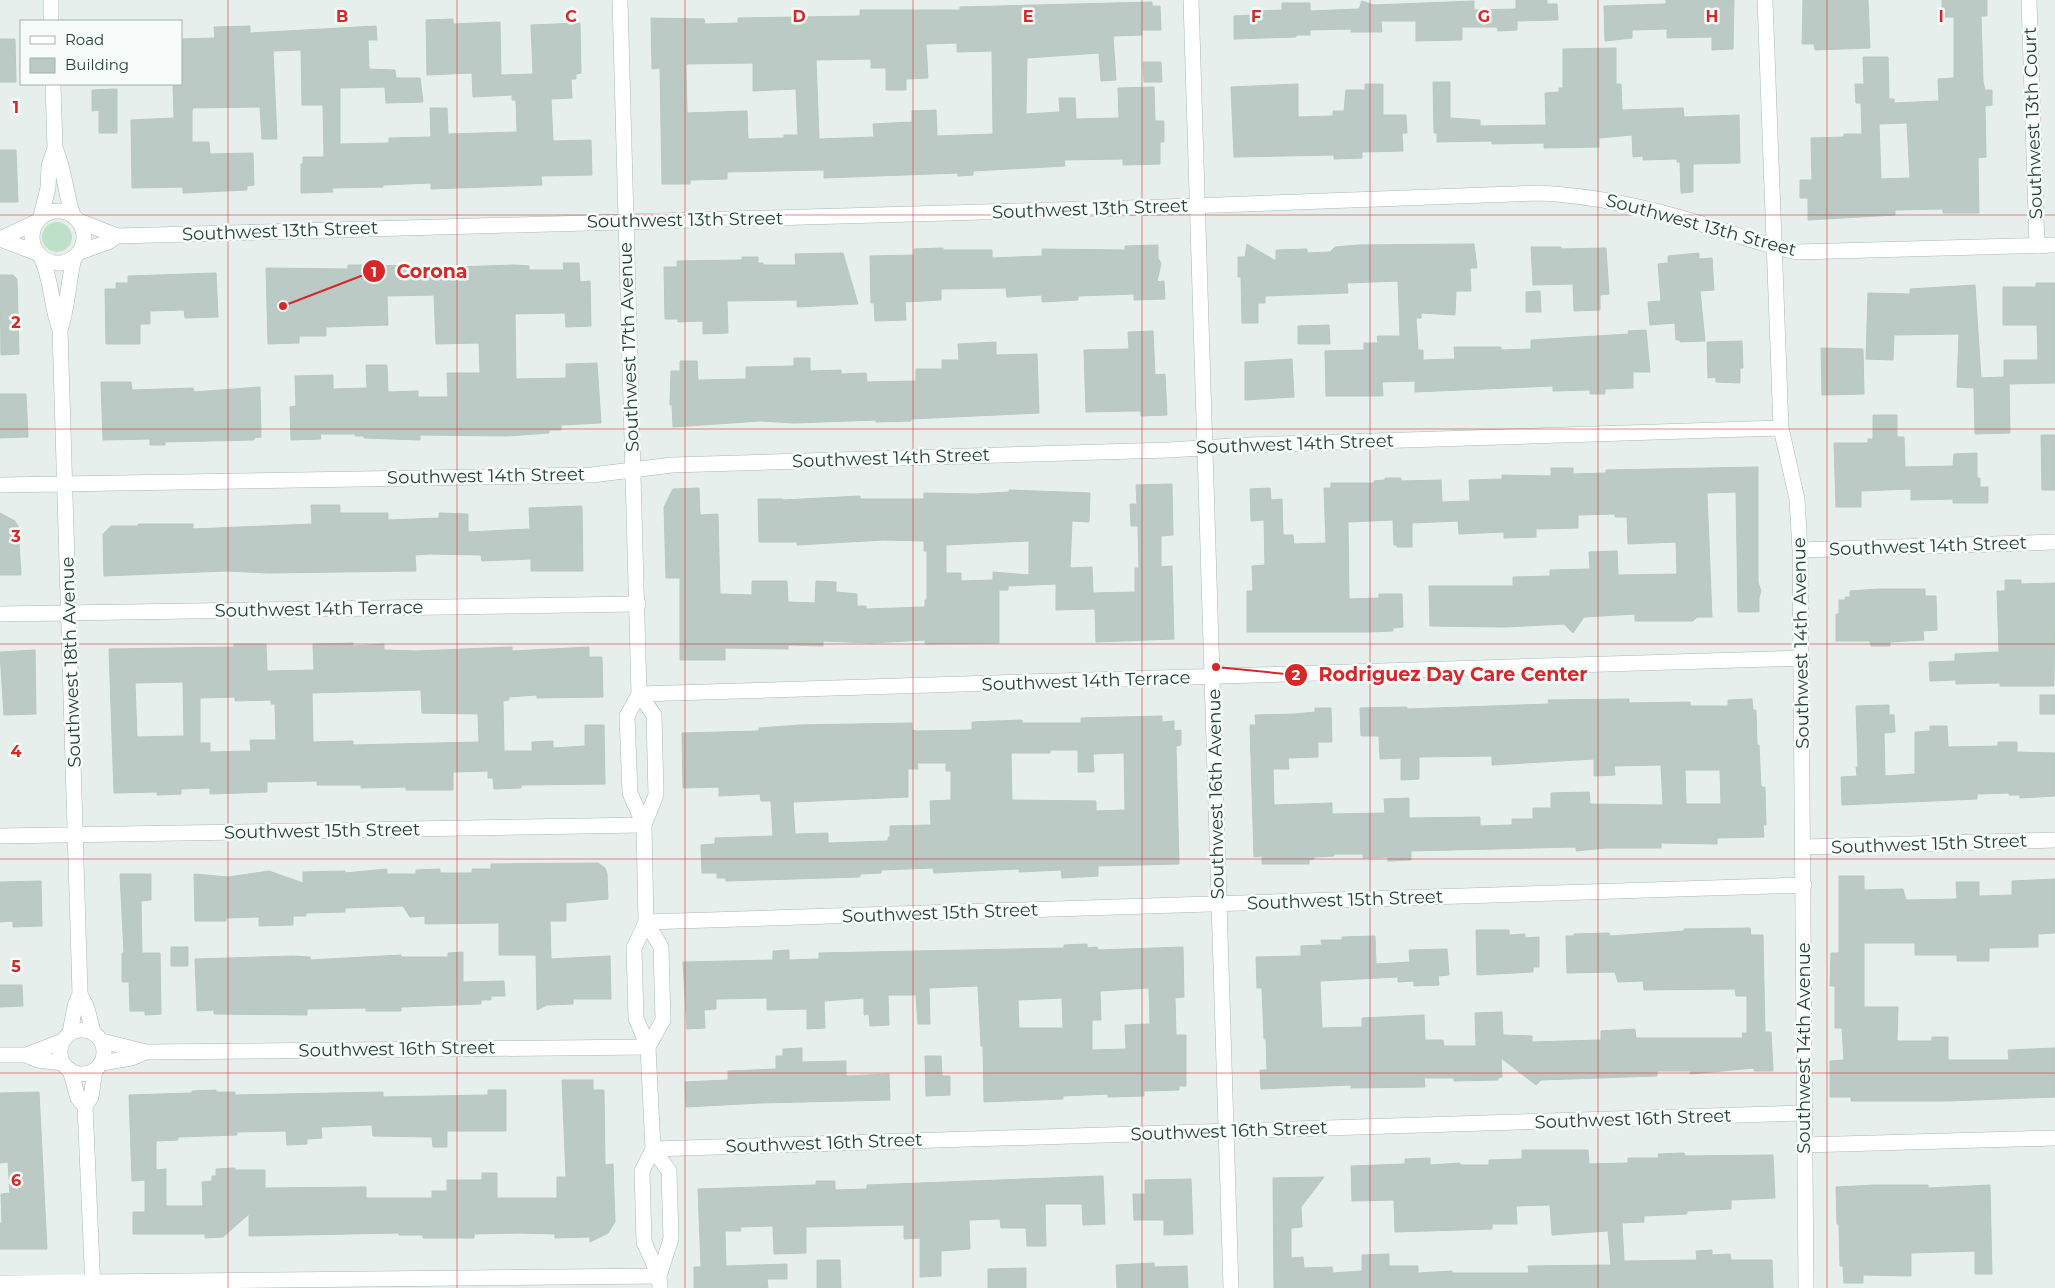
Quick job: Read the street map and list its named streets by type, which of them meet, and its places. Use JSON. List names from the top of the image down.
{
  "streets": {
    "street": [
      "Southwest 13th Court",
      "Southwest 13th Street",
      "Southwest 17th Avenue",
      "Southwest 14th Street",
      "Southwest 14th Terrace",
      "Southwest 14th Avenue",
      "Southwest 18th Avenue",
      "Southwest 16th Avenue",
      "Southwest 15th Street",
      "Southwest 16th Street"
    ]
  },
  "crossings": [
    ["Southwest 13th Court", "Southwest 13th Street"],
    ["Southwest 13th Street", "Southwest 17th Avenue"],
    ["Southwest 13th Street", "Southwest 14th Avenue"],
    ["Southwest 13th Street", "Southwest 18th Avenue"],
    ["Southwest 13th Street", "Southwest 16th Avenue"],
    ["Southwest 17th Avenue", "Southwest 14th Street"],
    ["Southwest 17th Avenue", "Southwest 14th Terrace"],
    ["Southwest 14th Street", "Southwest 14th Avenue"],
    ["Southwest 14th Street", "Southwest 18th Avenue"],
    ["Southwest 14th Street", "Southwest 16th Avenue"],
    ["Southwest 14th Terrace", "Southwest 14th Avenue"],
    ["Southwest 14th Terrace", "Southwest 18th Avenue"],
    ["Southwest 14th Terrace", "Southwest 16th Avenue"],
    ["Southwest 14th Avenue", "Southwest 15th Street"],
    ["Southwest 14th Avenue", "Southwest 16th Street"],
    ["Southwest 18th Avenue", "Southwest 15th Street"],
    ["Southwest 18th Avenue", "Southwest 16th Street"],
    ["Southwest 16th Avenue", "Southwest 15th Street"],
    ["Southwest 16th Avenue", "Southwest 16th Street"]
  ],
  "places": ["Corona", "Rodriguez Day Care Center"],
  "legend": ["Road", "Building"],
  "grid": {
    "columns": [
      "B",
      "C",
      "D",
      "E",
      "F",
      "G",
      "H",
      "I"
    ],
    "rows": [
      "1",
      "2",
      "3",
      "4",
      "5",
      "6"
    ]
  }
}
